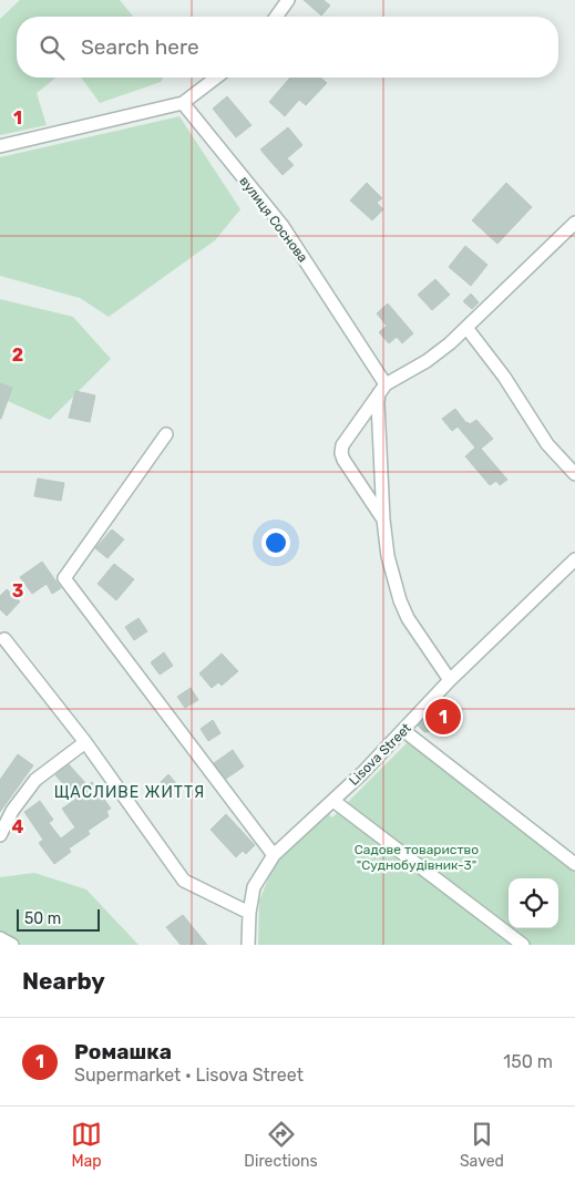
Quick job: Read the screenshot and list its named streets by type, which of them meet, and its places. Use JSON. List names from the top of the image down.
{
  "streets": {
    "street": ["вулиця Соснова", "Lisova Street"]
  },
  "districts": ["ЩАСЛИВЕ ЖИТТЯ"],
  "parks": ["Садове товариство \"Суднобудівник-3\""],
  "scale_bar": "50 m",
  "page": {
    "search": "Search here",
    "pins": "1",
    "scale": "50 m",
    "heading": "Nearby",
    "list": [
      {
        "mark": "1",
        "name": "Ромашка",
        "note": "Supermarket · Lisova Street",
        "value": "150 m"
      }
    ],
    "nav": ["Map", "Directions", "Saved"]
  },
  "grid": {
    "rows": [
      "1",
      "2",
      "3",
      "4"
    ]
  }
}
